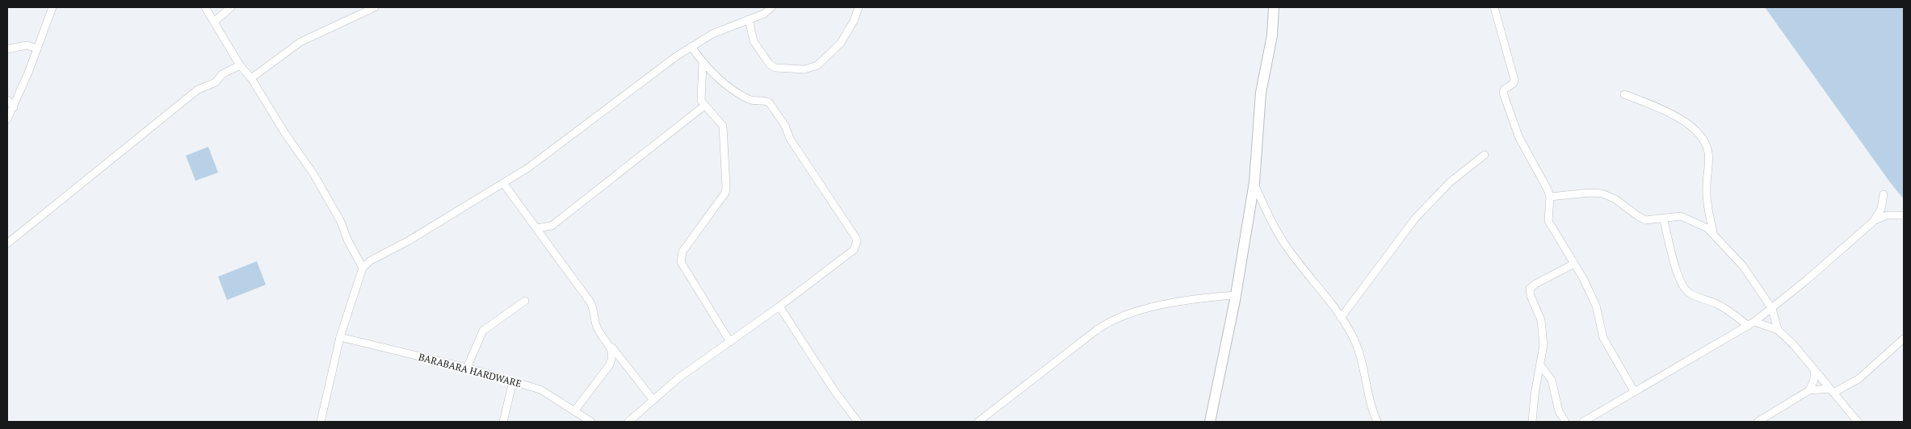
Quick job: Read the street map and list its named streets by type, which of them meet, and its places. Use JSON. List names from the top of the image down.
{
  "streets": {
    "street": ["BARABARA HARDWARE"]
  }
}
